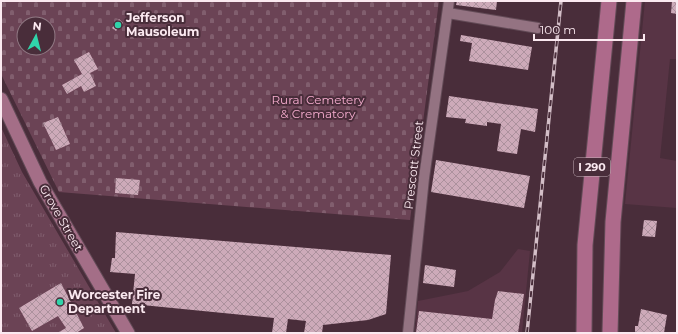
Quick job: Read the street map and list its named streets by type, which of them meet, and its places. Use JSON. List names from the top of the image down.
{
  "streets": {
    "highway": ["I 290"],
    "main road": ["Grove Street"],
    "street": ["Prescott Street"]
  },
  "parks": ["Rural Cemetery & Crematory"],
  "places": ["Jefferson Mausoleum", "Worcester Fire Department"],
  "scale_bar": "100 m",
  "north": "top"
}
